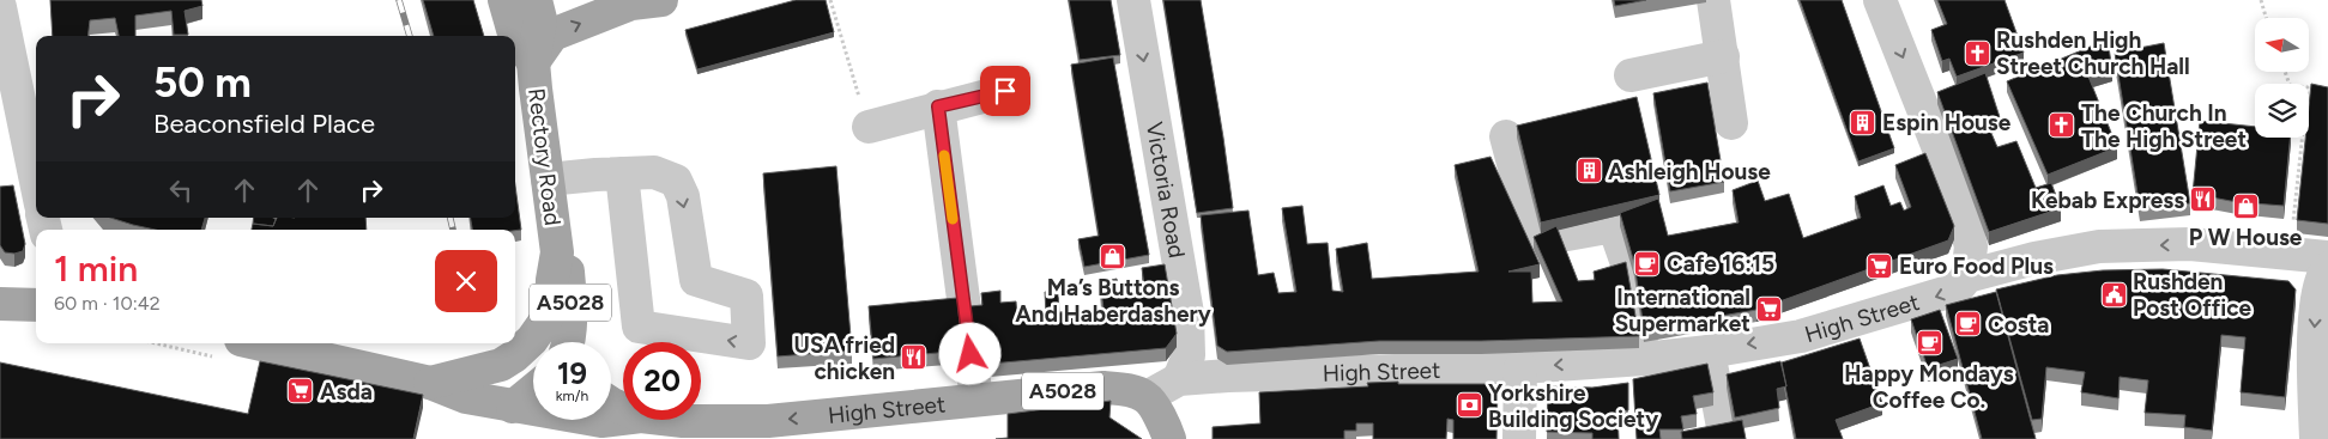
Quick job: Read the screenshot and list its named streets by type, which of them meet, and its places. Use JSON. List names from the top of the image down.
{
  "streets": {
    "main road": ["Rectory Road", "A5028", "High Street"],
    "street": ["Victoria Road"]
  },
  "crossings": [
    ["Rectory Road", "A5028"],
    ["Rectory Road", "High Street"],
    ["Victoria Road", "High Street"],
    ["A5028", "High Street"]
  ],
  "one_way": ["High Street"],
  "places": {
    "church": ["Rushden High Street Church Hall", "The Church In The High Street"],
    "building": ["Espin House", "Ashleigh House"],
    "restaurant": ["Kebab Express", "USA fried chicken"],
    "shop": ["P W House", "Ma’s Buttons And Haberdashery"],
    "cafe": ["Cafe 16:15", "Costa", "Happy Mondays Coffee Co."],
    "supermarket": ["Euro Food Plus", "International Supermarket", "Asda"],
    "public building": ["Rushden Post Office"],
    "bank": ["Yorkshire Building Society"]
  },
  "north": "left",
  "page": {
    "turn": ["50 m", "Beaconsfield Place"],
    "heading": ["1 min", "60 m · 10:42"],
    "speed": "19 km/h",
    "limit": "20"
  }
}
